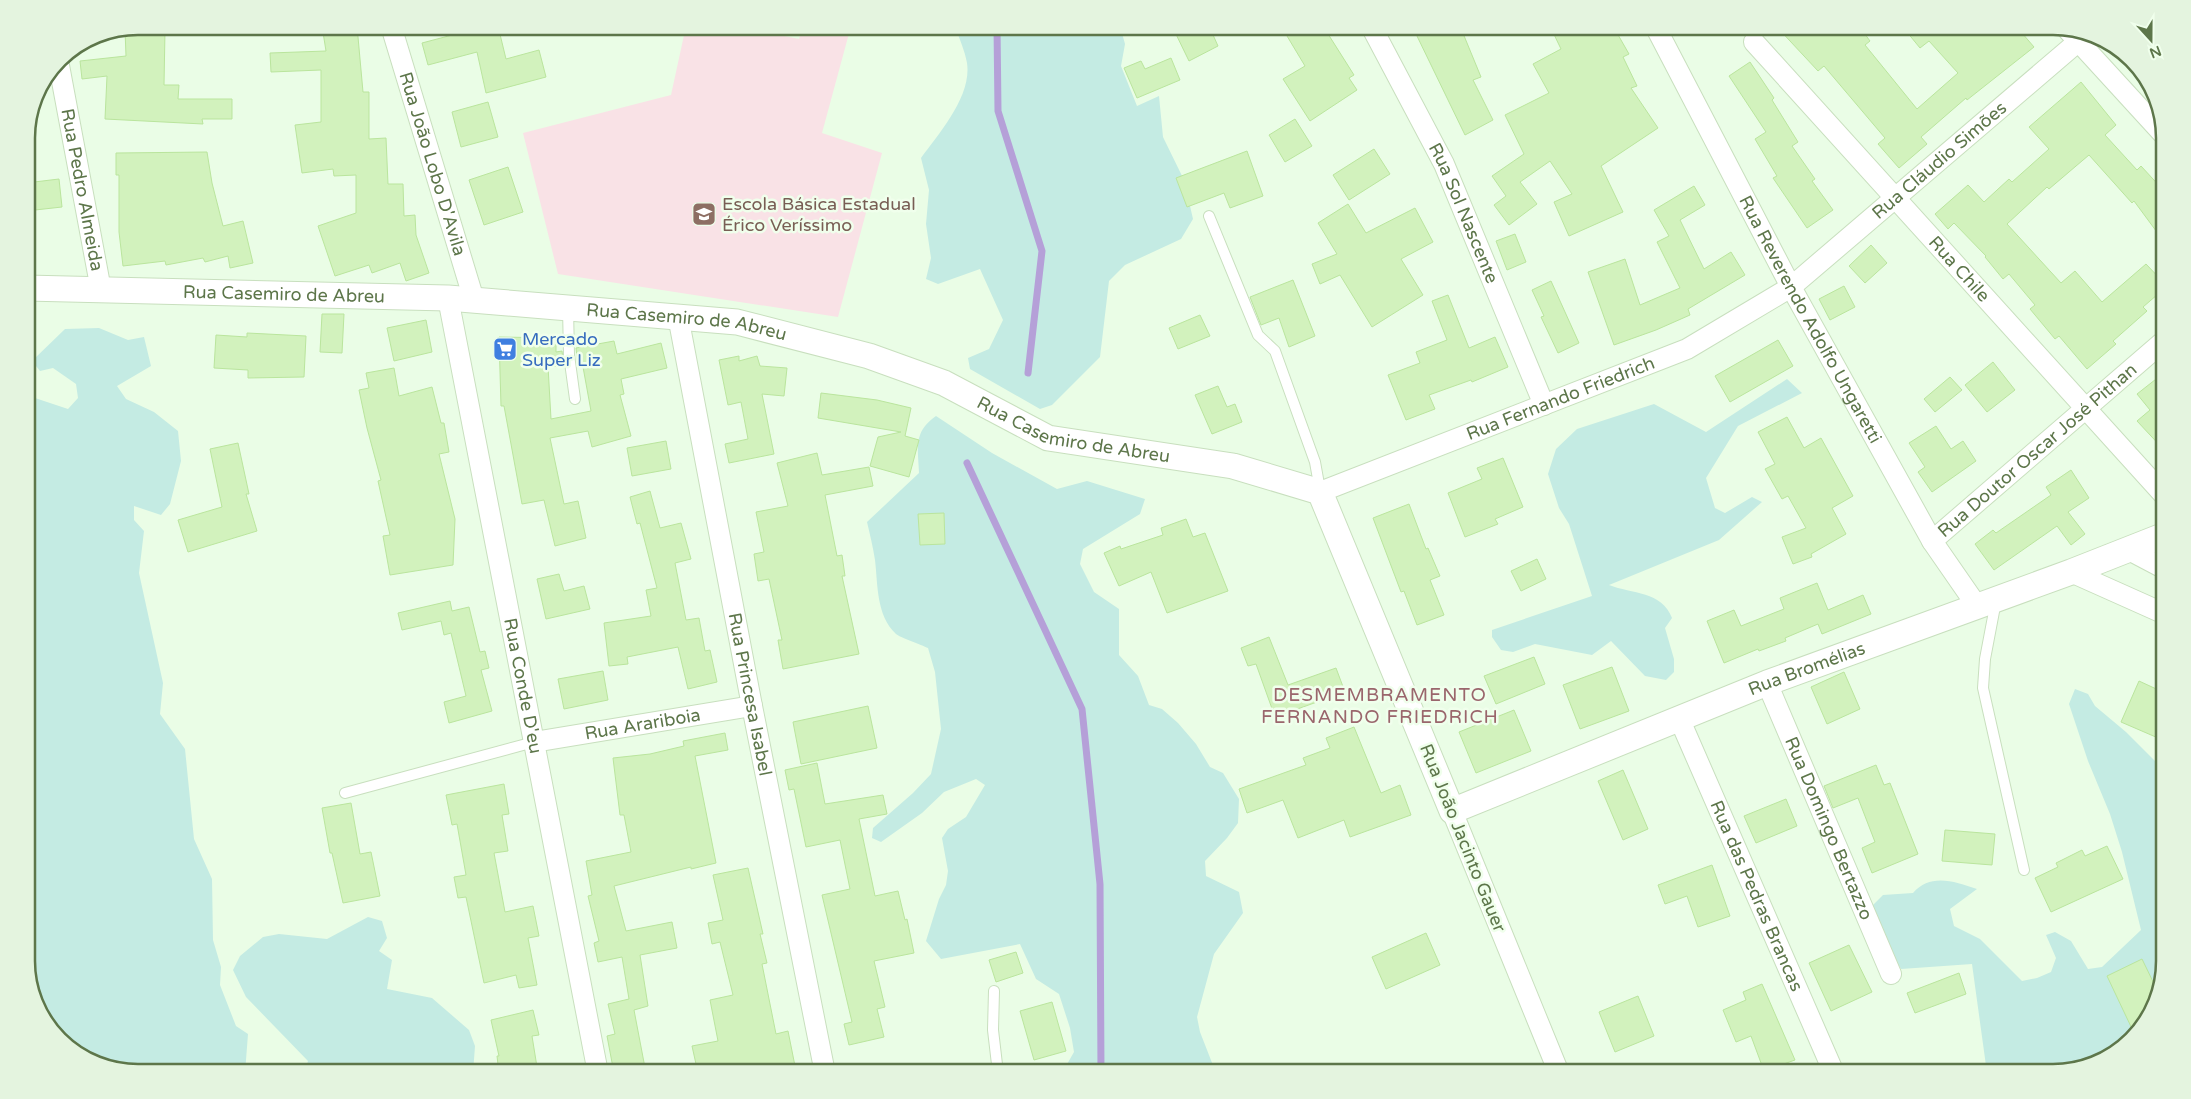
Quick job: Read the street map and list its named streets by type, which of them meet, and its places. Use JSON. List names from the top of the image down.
{
  "streets": {
    "street": [
      "Rua Cláudio Simões",
      "Rua João Lobo D'Avila",
      "Rua Pedro Almeida",
      "Rua Sol Nascente",
      "Rua Chile",
      "Rua Casemiro de Abreu",
      "Rua Reverendo Adolfo Ungaretti",
      "Rua Fernando Friedrich",
      "Rua Doutor Oscar José Pithan",
      "Rua Bromélias",
      "Rua Conde D'eu",
      "Rua Princesa Isabel",
      "Rua Arariboia",
      "Rua Domingo Bertazzo",
      "Rua João Jacinto Gauer",
      "Rua das Pedras Brancas"
    ]
  },
  "crossings": [
    ["Rua Cláudio Simões", "Rua Chile"],
    ["Rua Cláudio Simões", "Rua Reverendo Adolfo Ungaretti"],
    ["Rua Cláudio Simões", "Rua Fernando Friedrich"],
    ["Rua João Lobo D'Avila", "Rua Casemiro de Abreu"],
    ["Rua Pedro Almeida", "Rua Casemiro de Abreu"],
    ["Rua Sol Nascente", "Rua Fernando Friedrich"],
    ["Rua Chile", "Rua Doutor Oscar José Pithan"],
    ["Rua Casemiro de Abreu", "Rua Fernando Friedrich"],
    ["Rua Casemiro de Abreu", "Rua Conde D'eu"],
    ["Rua Casemiro de Abreu", "Rua Princesa Isabel"],
    ["Rua Casemiro de Abreu", "Rua João Jacinto Gauer"],
    ["Rua Reverendo Adolfo Ungaretti", "Rua Fernando Friedrich"],
    ["Rua Reverendo Adolfo Ungaretti", "Rua Doutor Oscar José Pithan"],
    ["Rua Reverendo Adolfo Ungaretti", "Rua Bromélias"],
    ["Rua Fernando Friedrich", "Rua João Jacinto Gauer"],
    ["Rua Bromélias", "Rua Domingo Bertazzo"],
    ["Rua Bromélias", "Rua João Jacinto Gauer"],
    ["Rua Bromélias", "Rua das Pedras Brancas"],
    ["Rua Conde D'eu", "Rua Arariboia"],
    ["Rua Princesa Isabel", "Rua Arariboia"]
  ],
  "districts": ["DESMEMBRAMENTO FERNANDO FRIEDRICH"],
  "places": {
    "school or university": ["Escola Básica Estadual Érico Veríssimo"],
    "supermarket": ["Mercado Super Liz"]
  },
  "north": "bottom"
}
